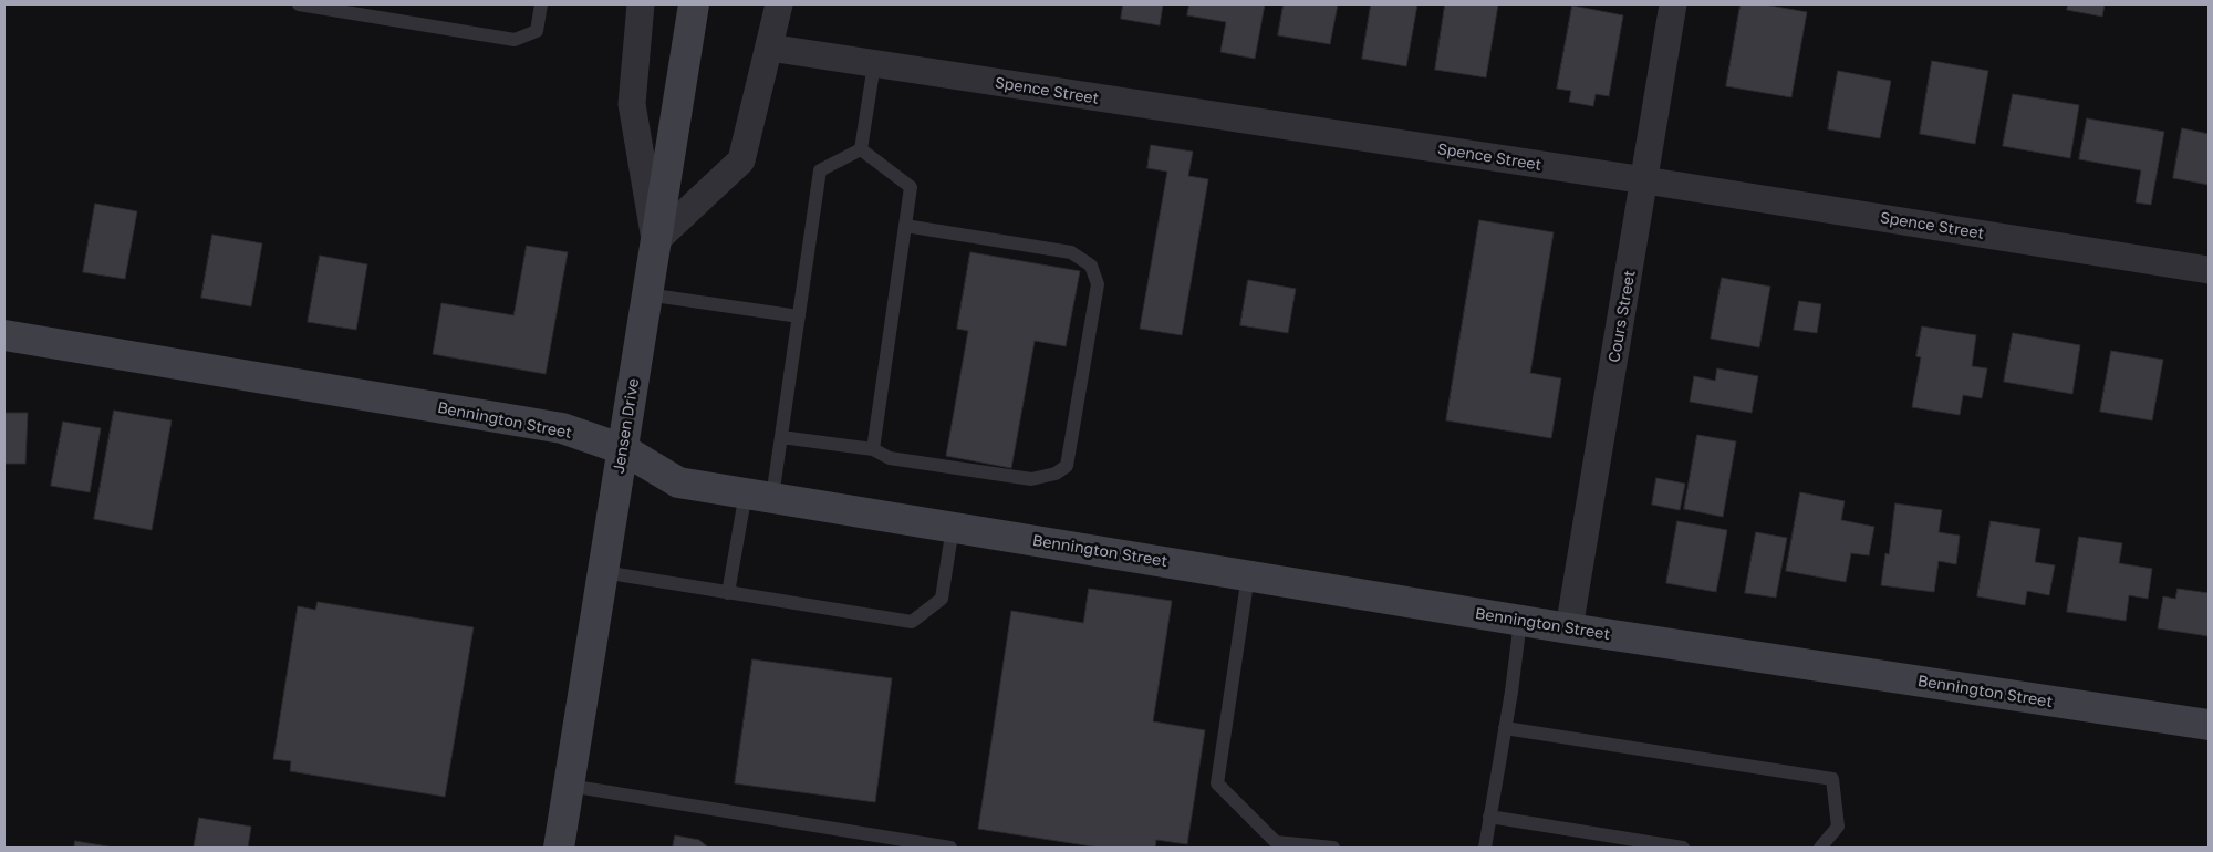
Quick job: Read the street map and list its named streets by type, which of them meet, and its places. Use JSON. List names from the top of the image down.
{
  "streets": {
    "street": [
      "Spence Street",
      "Cours Street",
      "Bennington Street",
      "Jensen Drive"
    ]
  },
  "crossings": [
    ["Spence Street", "Cours Street"],
    ["Cours Street", "Bennington Street"],
    ["Bennington Street", "Jensen Drive"]
  ]
}
